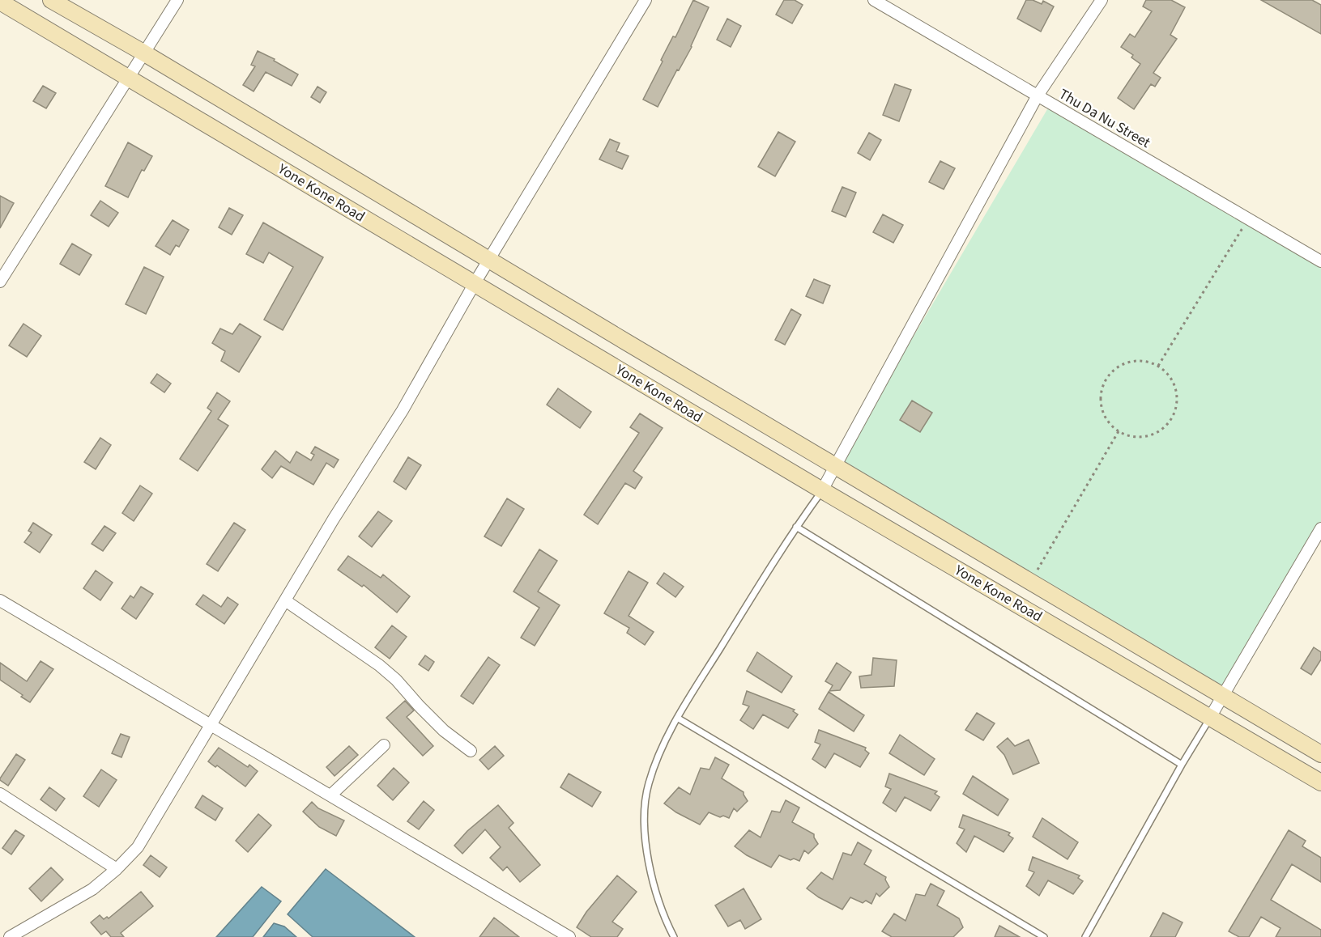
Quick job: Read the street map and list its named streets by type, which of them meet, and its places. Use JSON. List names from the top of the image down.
{
  "streets": {
    "street": ["Thu Da Nu Street", "Yone Kone Road"]
  }
}
